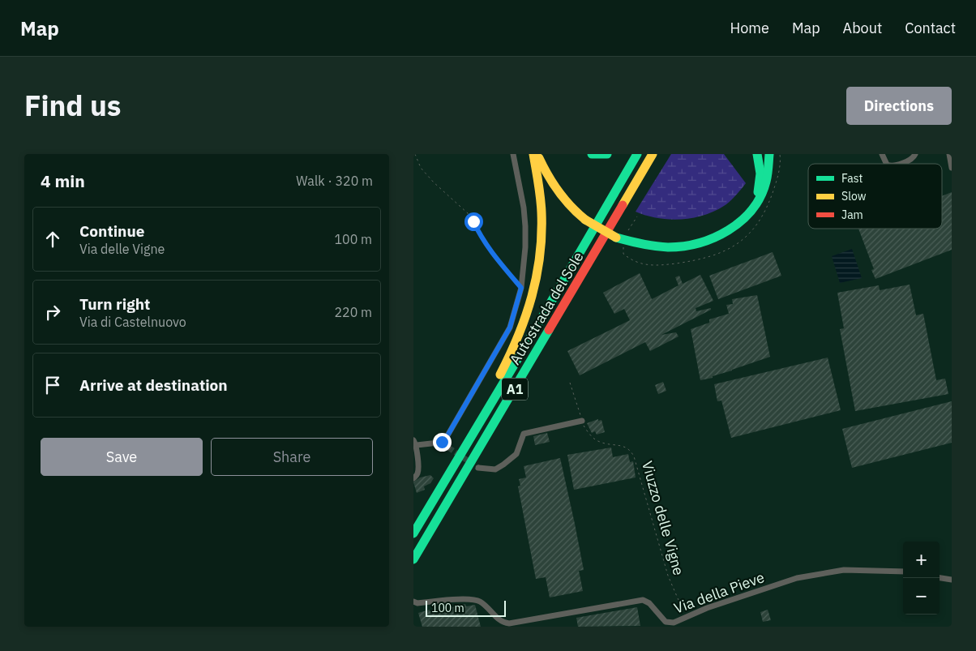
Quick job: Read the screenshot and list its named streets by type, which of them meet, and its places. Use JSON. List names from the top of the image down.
{
  "streets": {
    "highway": ["Autostrada del Sole", "A1"],
    "street": ["Via della Pieve"],
    "path": ["Viuzzo delle Vigne"]
  },
  "crossings": [
    ["Viuzzo delle Vigne", "Via della Pieve"]
  ],
  "legend": ["Fast", "Slow", "Jam"],
  "scale_bar": "100 m",
  "page": {
    "header": "Map",
    "nav": [
      "Home",
      "Map",
      "About",
      "Contact"
    ],
    "title": "Find us",
    "buttons": [
      "Directions",
      ["Save", "Share"]
    ],
    "heading": ["4 min", "Walk · 320 m"],
    "list": [
      ["Continue", "Via delle Vigne", "100 m"],
      ["Turn right", "Via di Castelnuovo", "220 m"],
      "Arrive at destination"
    ],
    "map_buttons": ["+", "−"],
    "scale": "100 m"
  }
}
